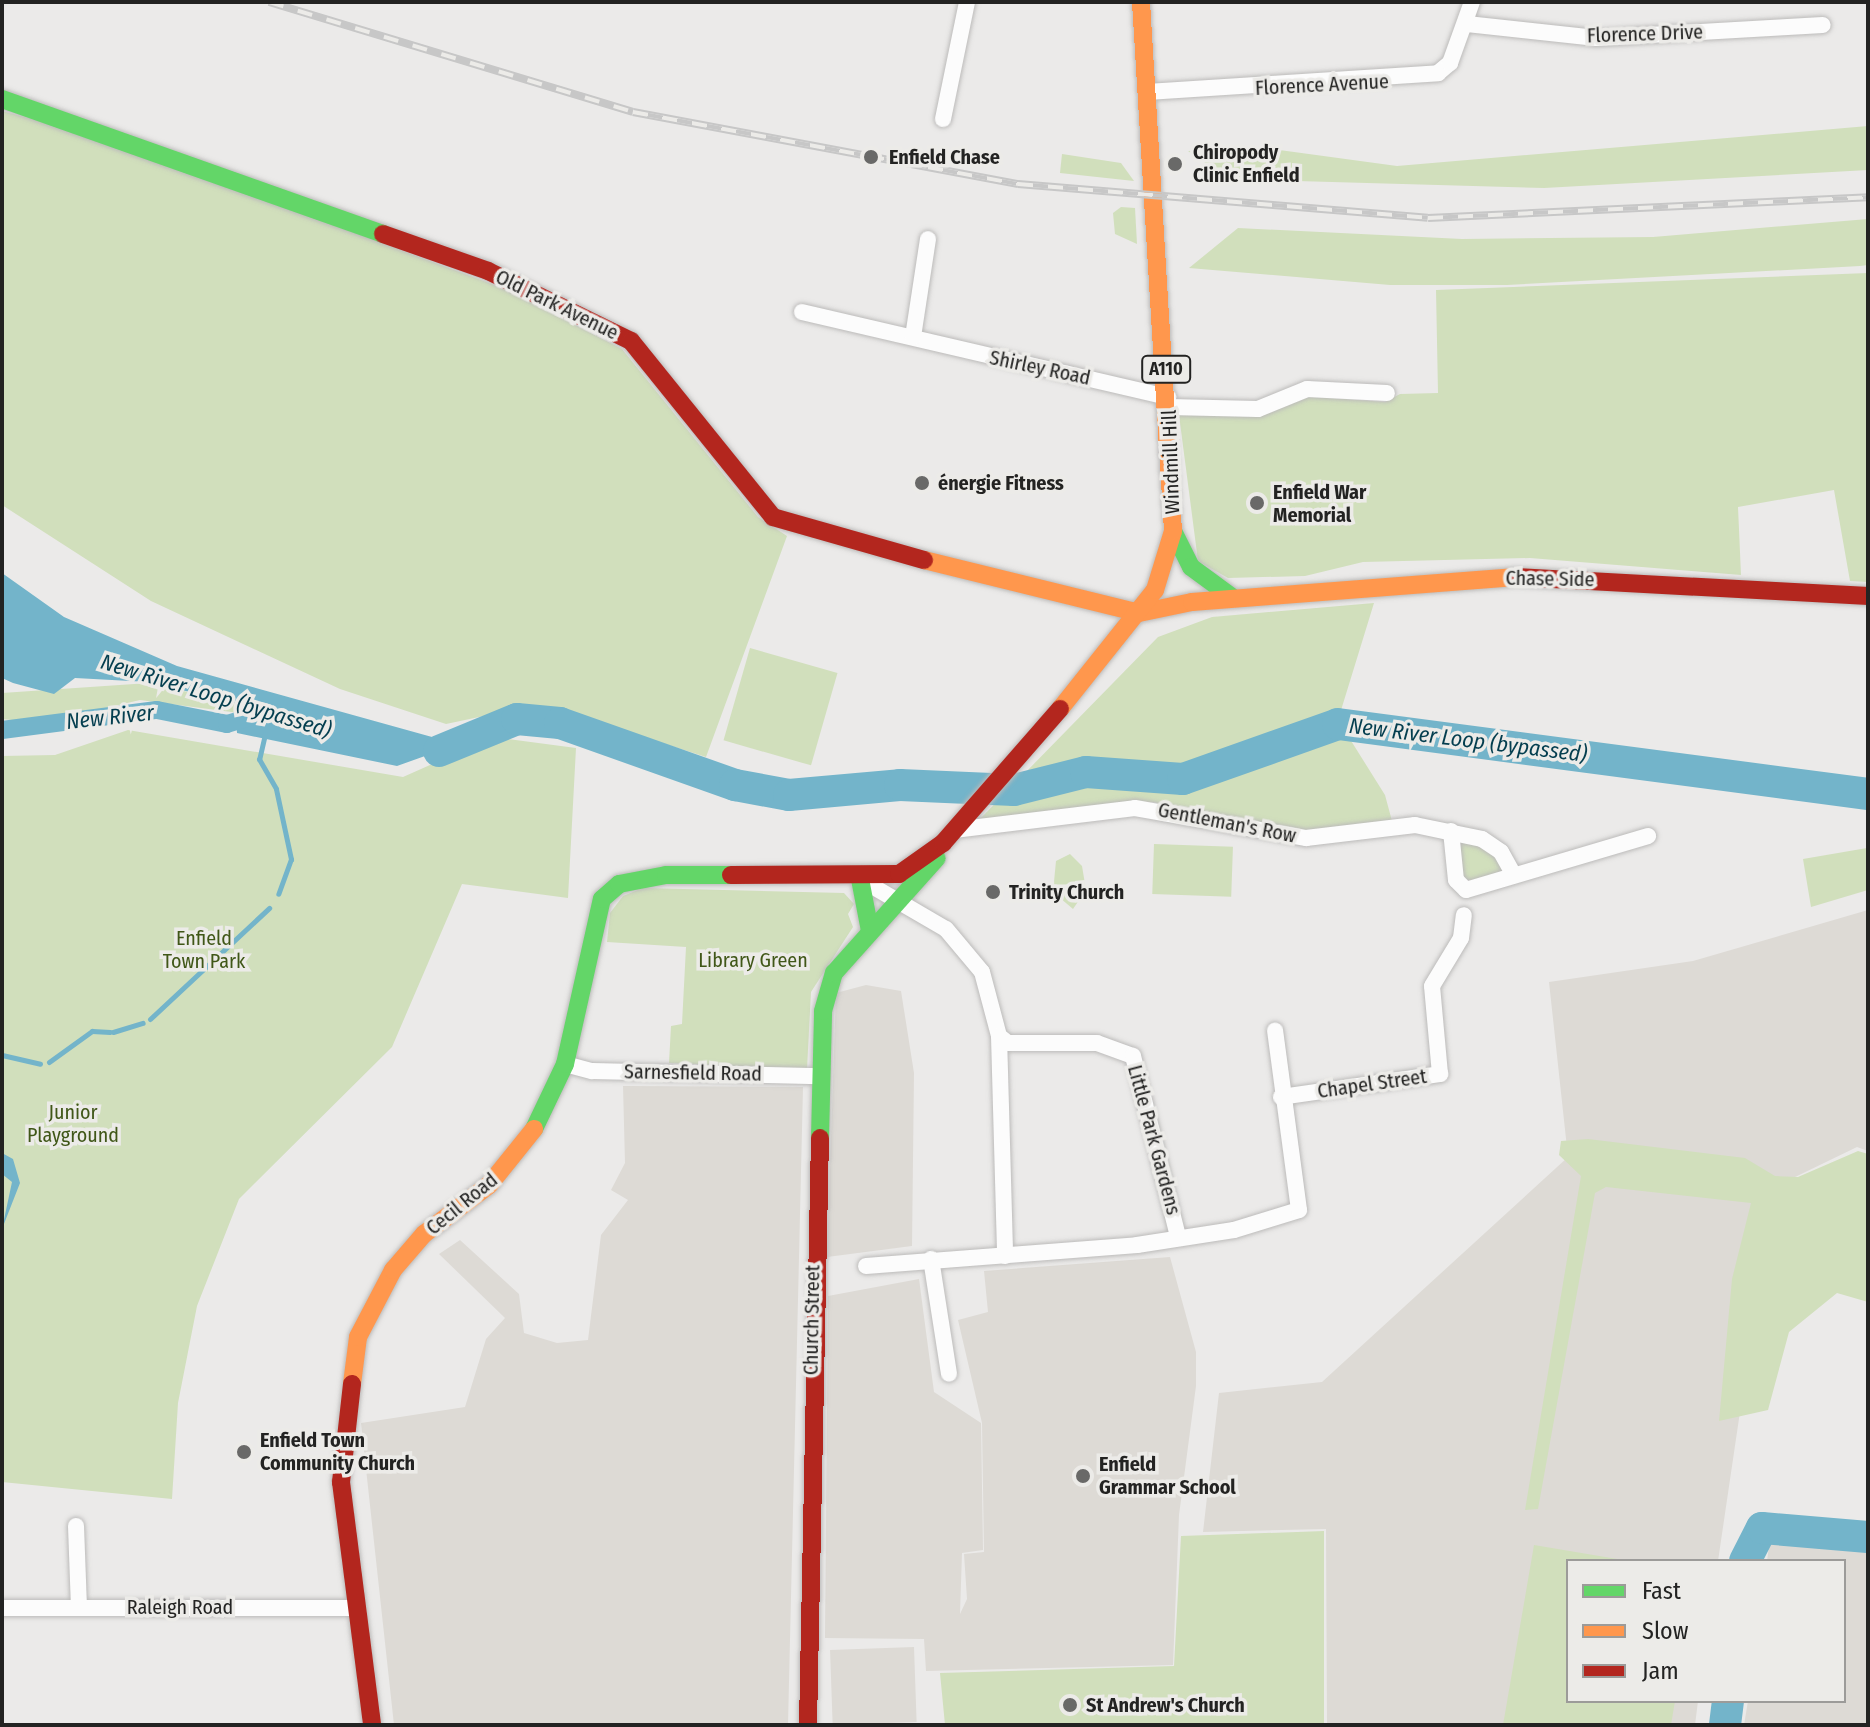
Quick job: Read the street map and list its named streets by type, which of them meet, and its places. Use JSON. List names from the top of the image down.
{
  "streets": {
    "main road": [
      "Old Park Avenue",
      "A110",
      "Windmill Hill",
      "Chase Side",
      "Cecil Road",
      "Church Street"
    ],
    "street": [
      "Florence Drive",
      "Florence Avenue",
      "Shirley Road",
      "Gentleman's Row",
      "Sarnesfield Road",
      "Chapel Street",
      "Little Park Gardens",
      "Raleigh Road"
    ]
  },
  "crossings": [
    ["Florence Drive", "Florence Avenue"],
    ["Florence Avenue", "Windmill Hill"],
    ["Old Park Avenue", "Windmill Hill"],
    ["Old Park Avenue", "Chase Side"],
    ["Shirley Road", "Windmill Hill"],
    ["Windmill Hill", "Chase Side"],
    ["Windmill Hill", "Gentleman's Row"],
    ["Windmill Hill", "Cecil Road"],
    ["Windmill Hill", "Church Street"],
    ["Gentleman's Row", "Cecil Road"],
    ["Gentleman's Row", "Church Street"],
    ["Sarnesfield Road", "Cecil Road"],
    ["Sarnesfield Road", "Church Street"],
    ["Cecil Road", "Church Street"],
    ["Cecil Road", "Raleigh Road"]
  ],
  "water": ["New River Loop (bypassed)", "New River"],
  "parks": ["Enfield Town Park", "Library Green", "Junior Playground"],
  "places": [
    "Enfield Chase",
    "Chiropody Clinic Enfield",
    "énergie Fitness",
    "Enfield War Memorial",
    "Trinity Church",
    "Enfield Town Community Church",
    "Enfield Grammar School",
    "St Andrew's Church"
  ],
  "legend": ["Fast", "Slow", "Jam"]
}
